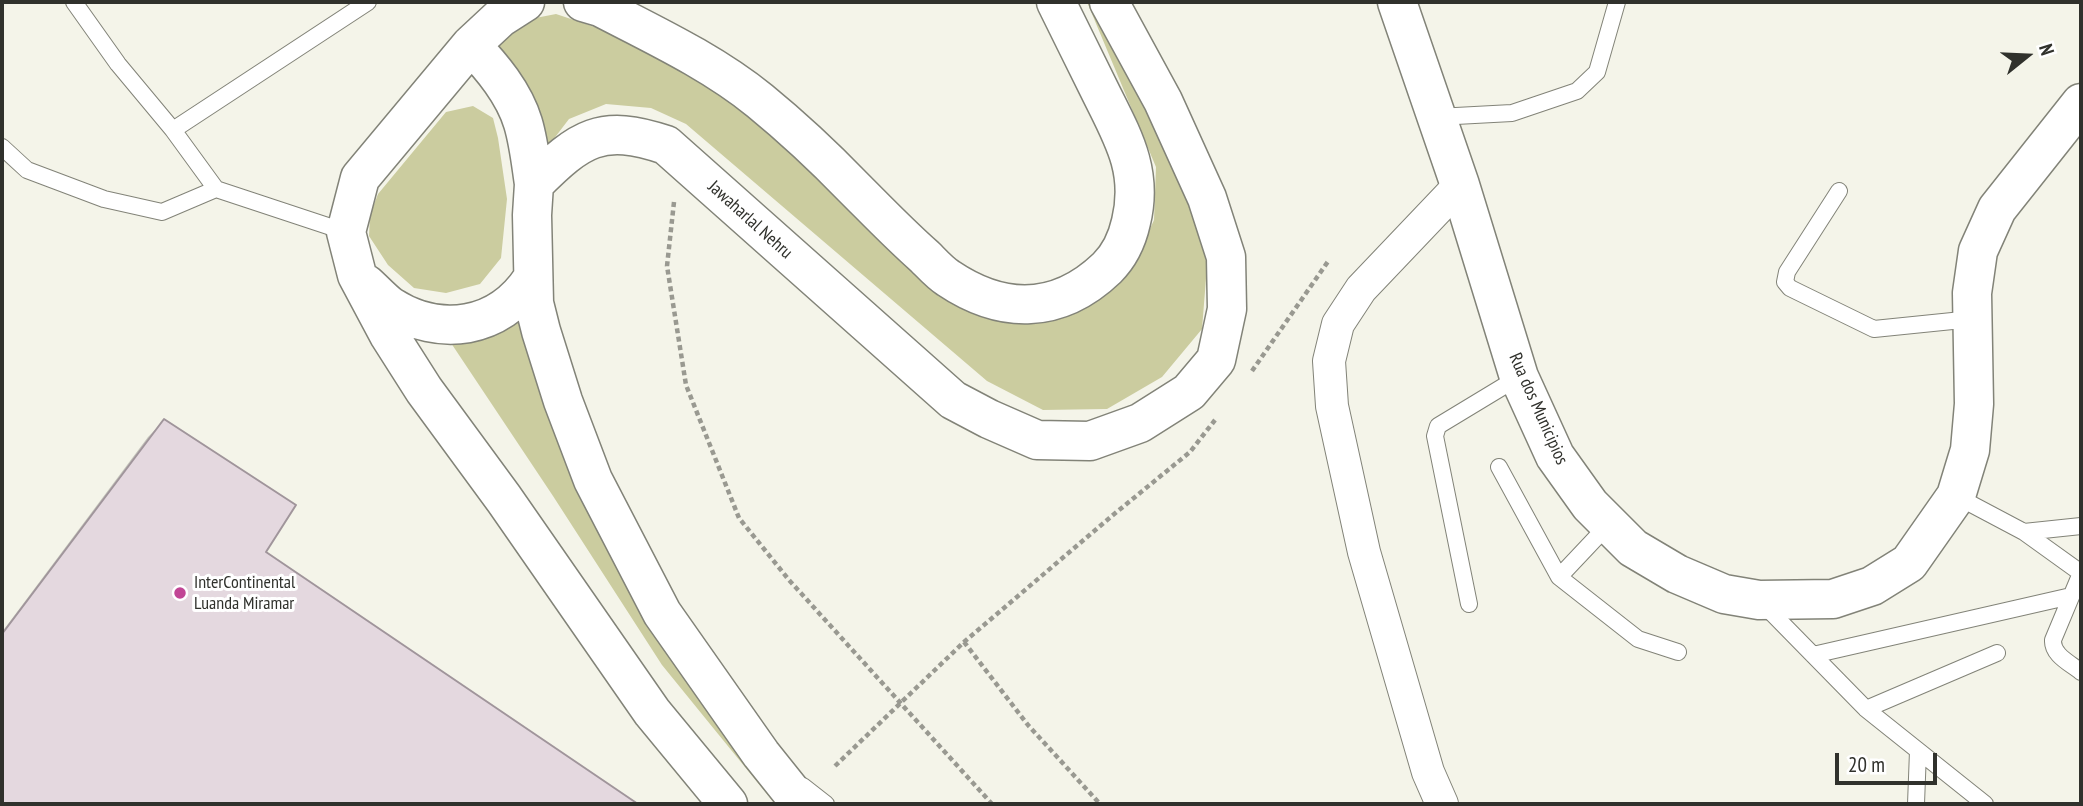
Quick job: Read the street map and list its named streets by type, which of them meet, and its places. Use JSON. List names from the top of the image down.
{
  "streets": {
    "main road": ["Jawaharlal Nehru", "Rua dos Municipios"]
  },
  "places": ["InterContinental Luanda Miramar"],
  "scale_bar": "20 m",
  "north": "right"
}
